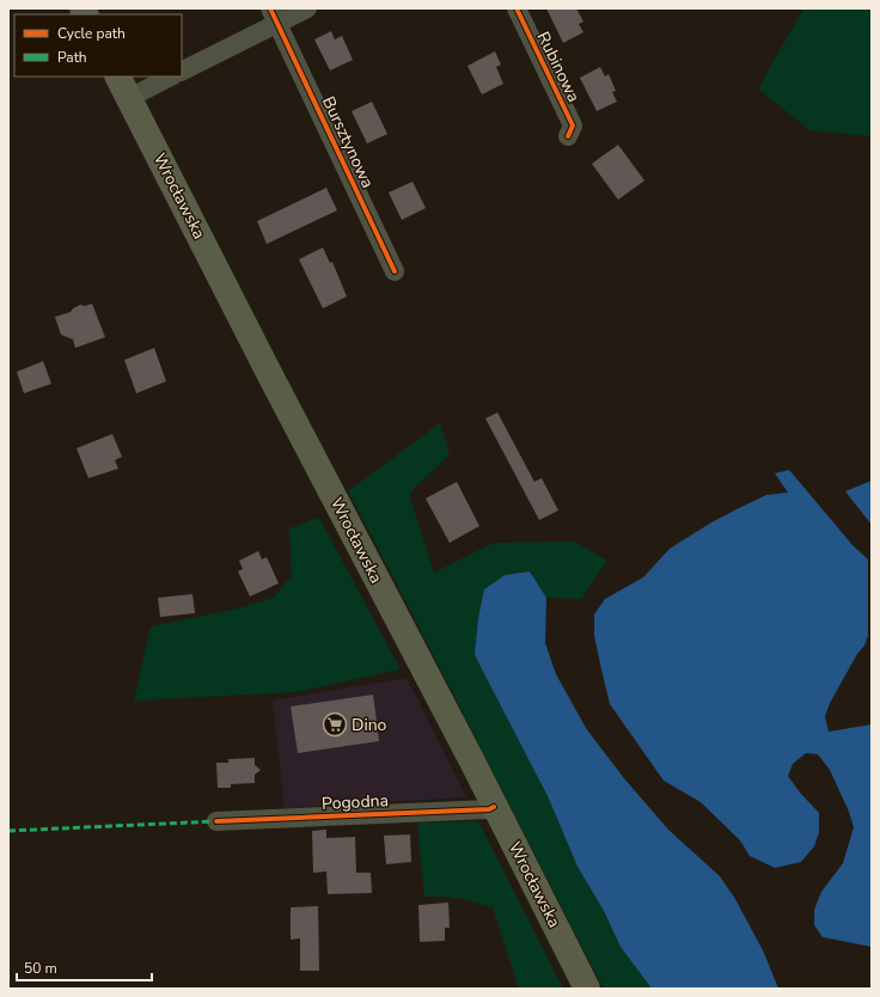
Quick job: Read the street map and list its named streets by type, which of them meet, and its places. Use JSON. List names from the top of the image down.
{
  "streets": {
    "main road": ["Wrocławska"],
    "street": ["Rubinowa", "Bursztynowa", "Pogodna"]
  },
  "crossings": [
    ["Wrocławska", "Pogodna"]
  ],
  "places": {
    "supermarket": ["Dino"]
  },
  "legend": ["Cycle path", "Path"],
  "scale_bar": "50 m"
}
